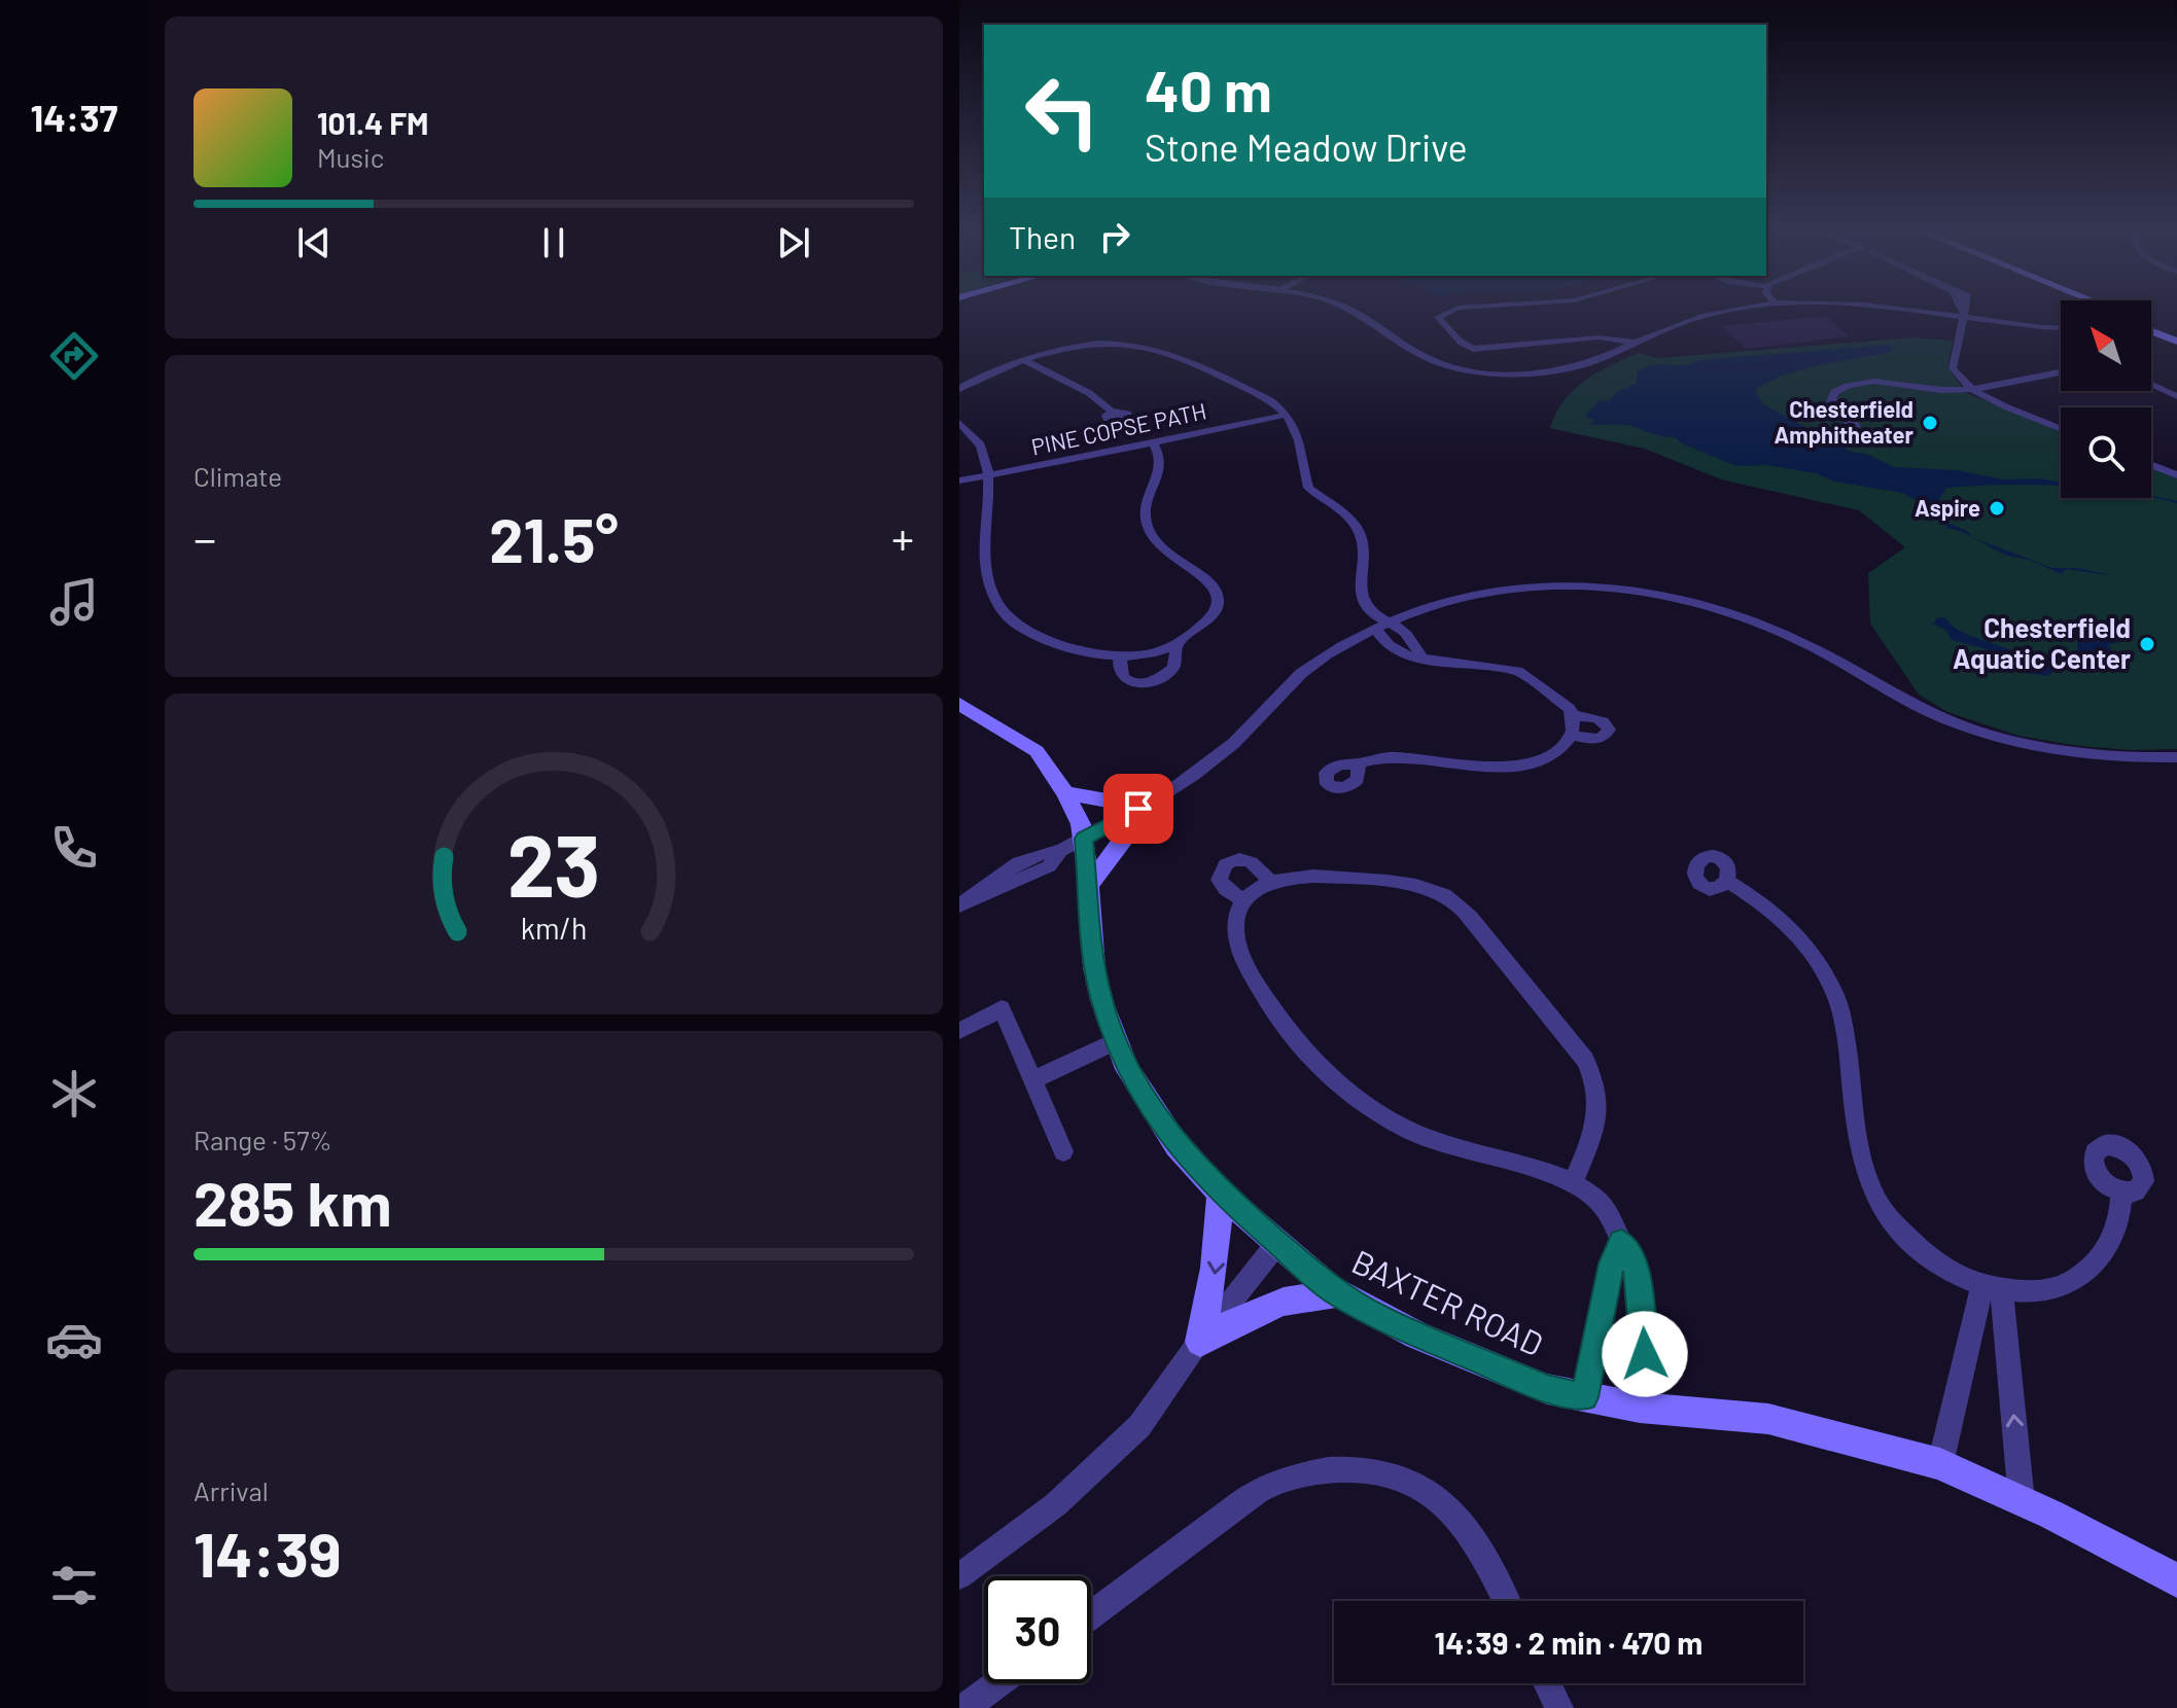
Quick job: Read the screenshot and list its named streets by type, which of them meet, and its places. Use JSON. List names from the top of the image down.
{
  "streets": {
    "main road": ["BAXTER ROAD"],
    "street": ["PINE COPSE PATH"]
  },
  "places": ["Chesterfield Amphitheater", "Aspire", "Chesterfield Aquatic Center"],
  "north": "top left",
  "page": {
    "tabs": "14:37",
    "turn": ["40 m", "Stone Meadow Drive"],
    "song": ["101.4 FM", "Music"],
    "then": "Then",
    "tile": [
      "Climate",
      ["Range · 57%", "285 km"],
      ["Arrival", "14:39"]
    ],
    "heat": ["−", "21.5°", "+"],
    "limit": "30",
    "trip": "14:39 · 2 min · 470 m",
    "gauge": ["23", "km/h"]
  }
}
